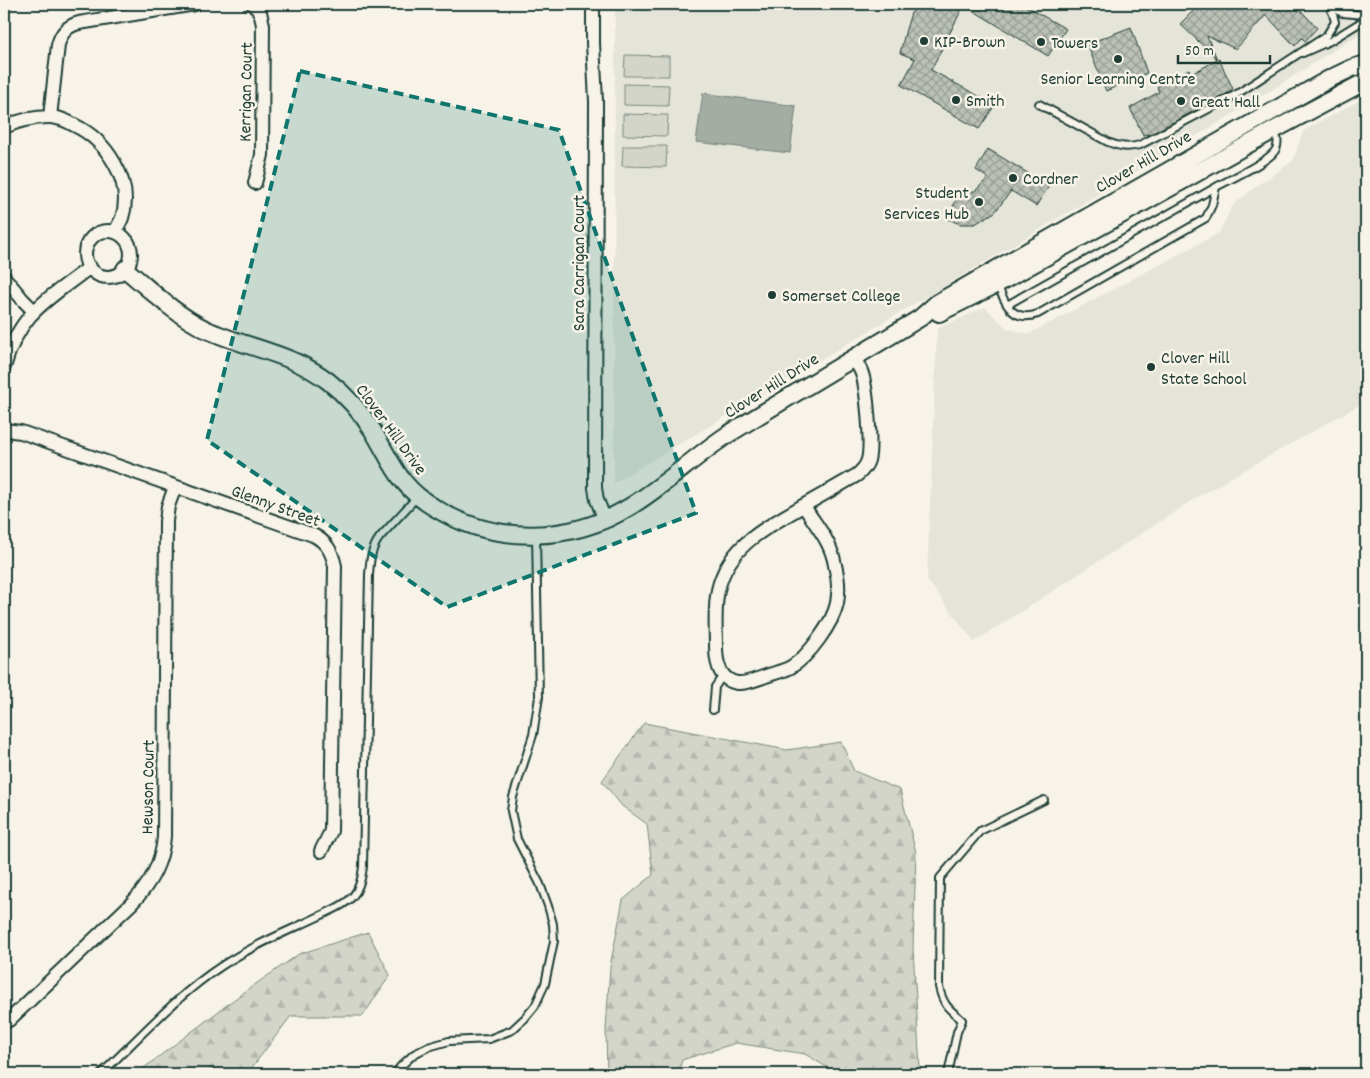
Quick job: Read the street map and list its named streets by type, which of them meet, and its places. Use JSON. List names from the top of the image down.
{
  "streets": {
    "street": [
      "Kerrigan Court",
      "Clover Hill Drive",
      "Sara Carrigan Court",
      "Glenny Street",
      "Hewson Court"
    ]
  },
  "crossings": [
    ["Clover Hill Drive", "Sara Carrigan Court"],
    ["Glenny Street", "Hewson Court"]
  ],
  "places": [
    "KIP-Brown",
    "Towers",
    "Senior Learning Centre",
    "Smith",
    "Great Hall",
    "Cordner",
    "Student Services Hub",
    "Somerset College",
    "Clover Hill State School"
  ],
  "scale_bar": "50 m"
}
